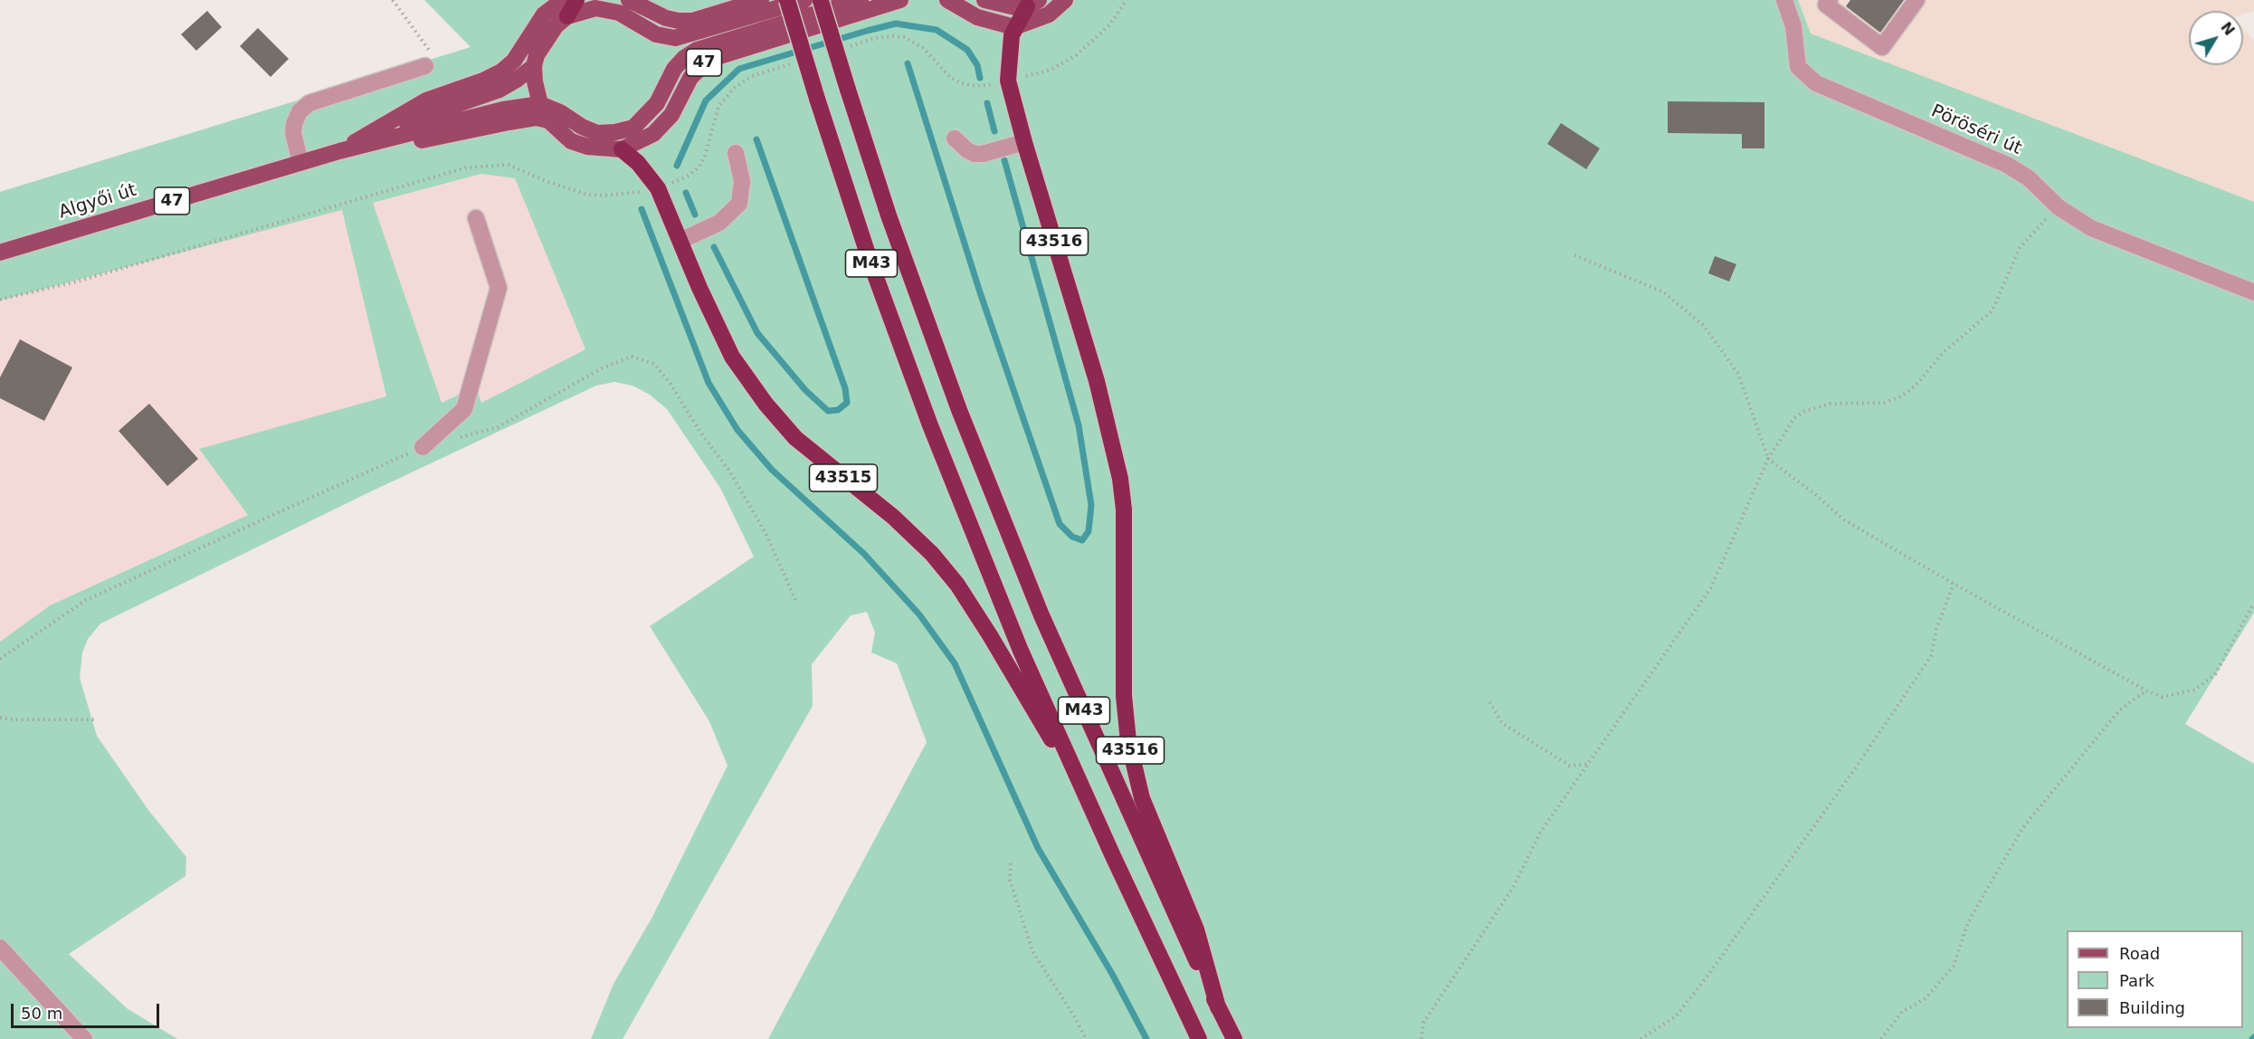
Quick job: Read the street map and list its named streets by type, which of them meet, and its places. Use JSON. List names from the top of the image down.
{
  "streets": {
    "highway": ["43516", "M43", "43515"],
    "main road": ["47", "Algyői út"],
    "street": ["Pöröséri út"]
  },
  "crossings": [
    ["47", "Algyői út"],
    ["47", "43515"],
    ["43516", "M43"],
    ["M43", "43515"]
  ],
  "legend": ["Road", "Park", "Building"],
  "scale_bar": "50 m",
  "north": "top right"
}
